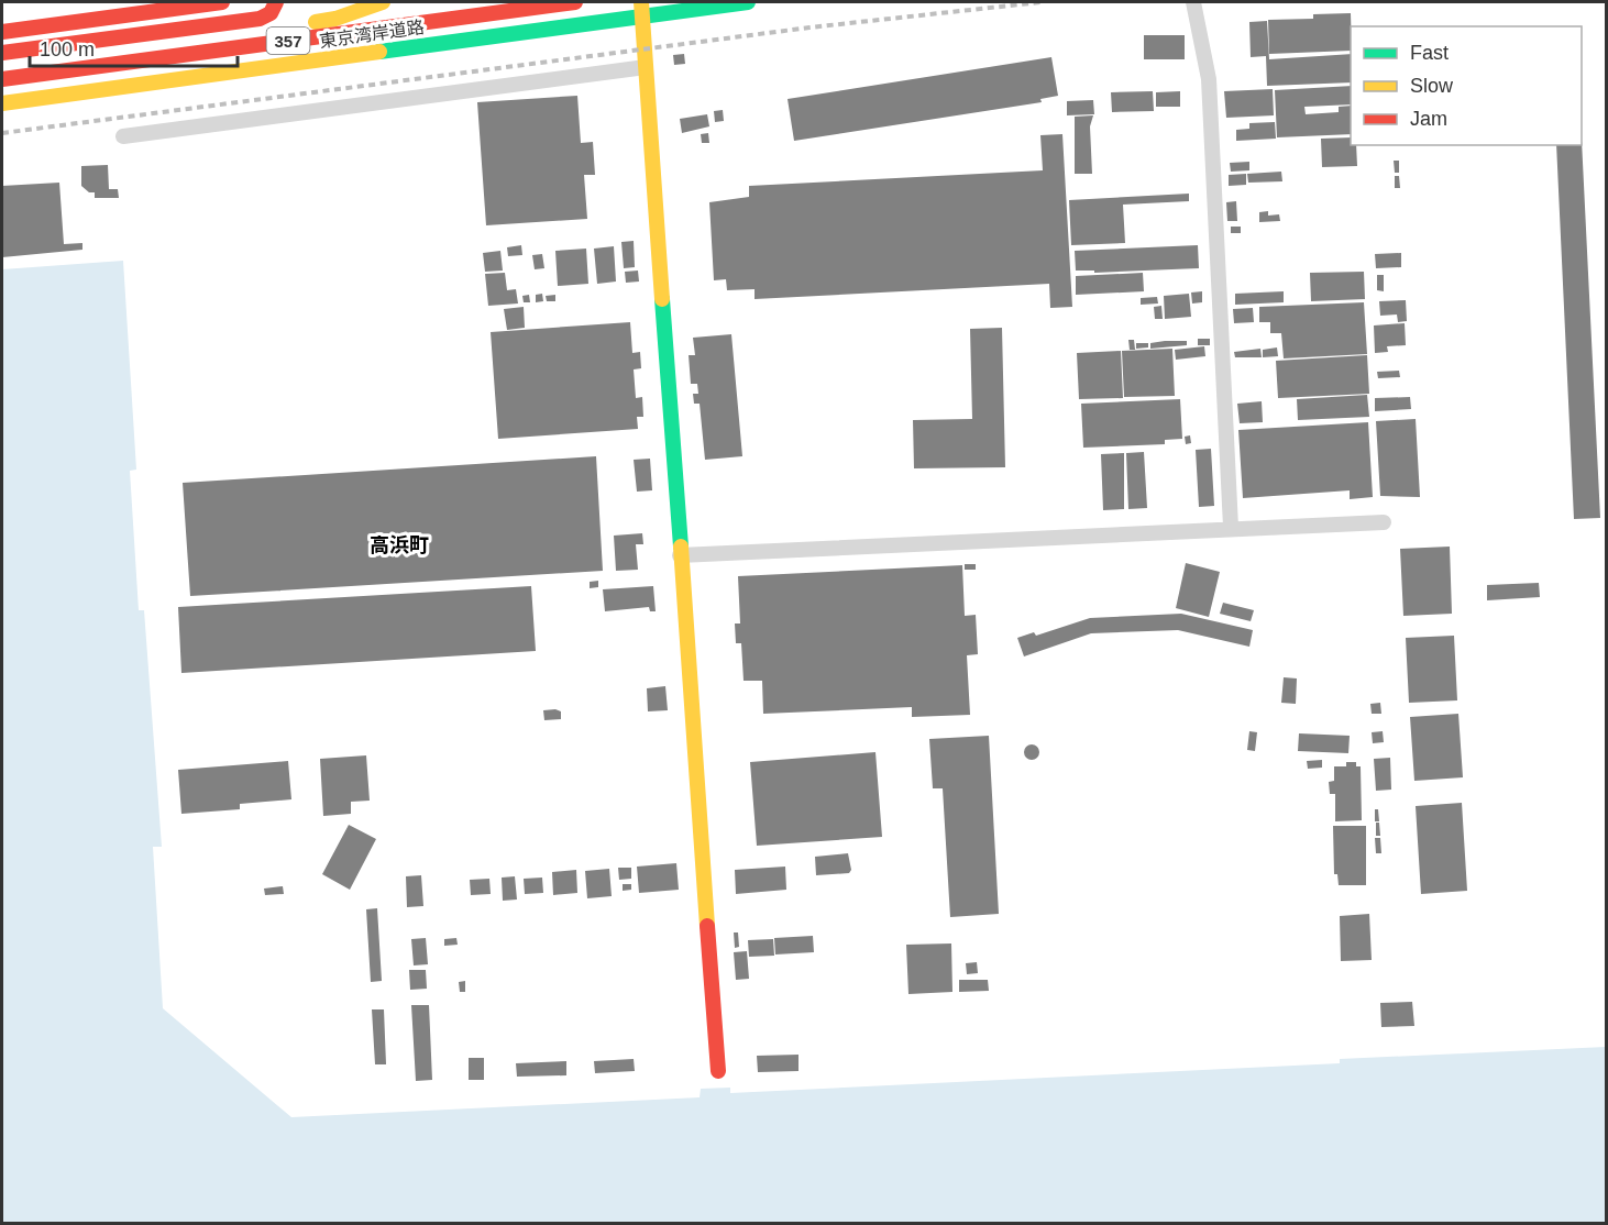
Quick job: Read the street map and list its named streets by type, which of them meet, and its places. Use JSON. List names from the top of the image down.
{
  "streets": {
    "main road": ["東京湾岸道路", "357"]
  },
  "districts": ["高浜町"],
  "legend": ["Fast", "Slow", "Jam"],
  "scale_bar": "100 m"
}
